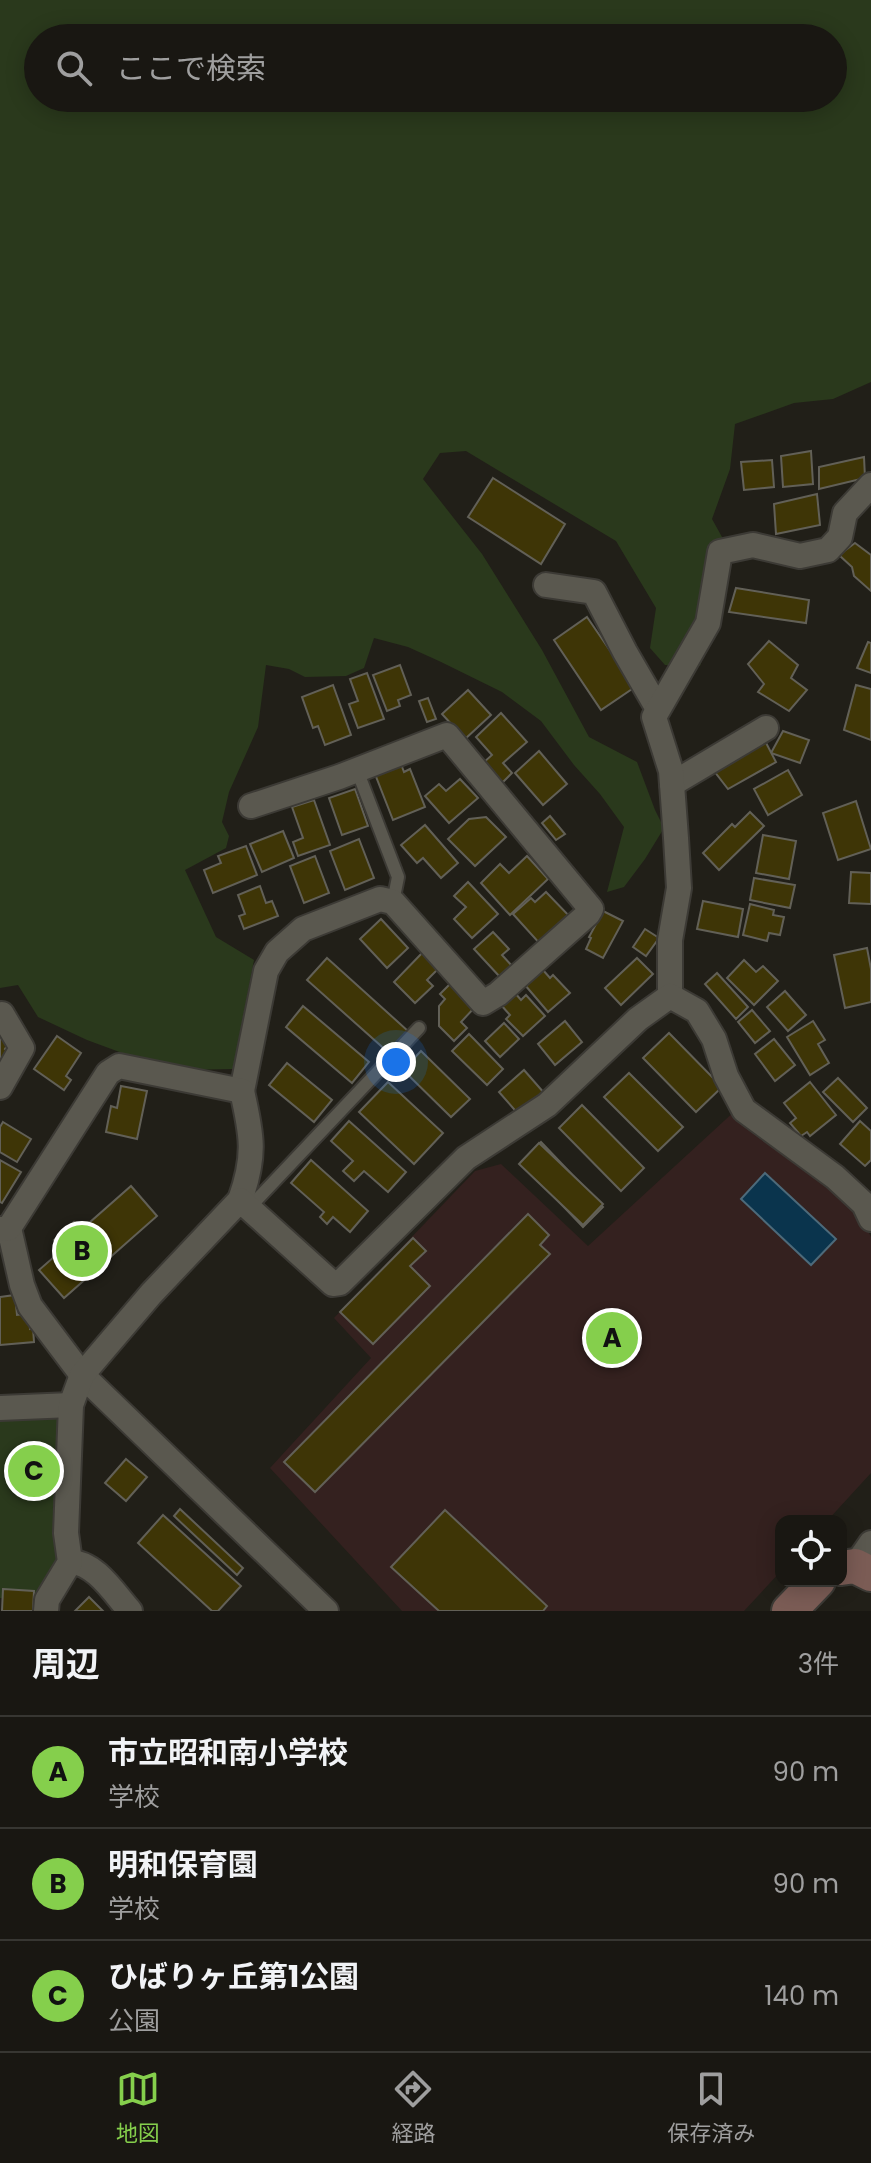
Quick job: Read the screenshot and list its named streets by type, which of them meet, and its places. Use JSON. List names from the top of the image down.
{
  "page": {
    "search": "ここで検索",
    "pins": ["B", "A", "C"],
    "heading": ["周辺", "3件"],
    "list": [
      {
        "mark": "A",
        "name": "市立昭和南小学校",
        "note": "学校",
        "value": "90 m"
      },
      {
        "mark": "B",
        "name": "明和保育園",
        "note": "学校",
        "value": "90 m"
      },
      {
        "mark": "C",
        "name": "ひばりヶ丘第1公園",
        "note": "公園",
        "value": "140 m"
      }
    ],
    "nav": ["地図", "経路", "保存済み"]
  }
}
